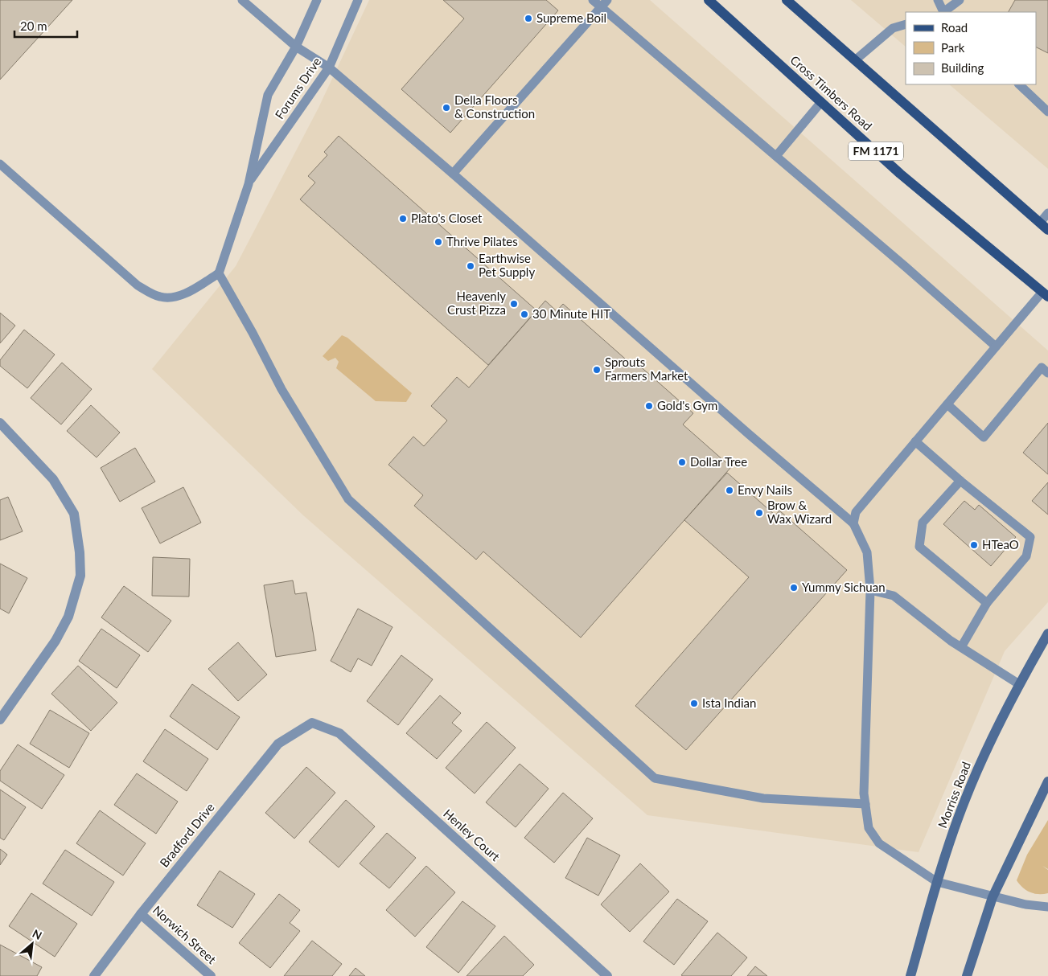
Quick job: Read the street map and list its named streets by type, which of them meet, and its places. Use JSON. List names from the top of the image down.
{
  "streets": {
    "main road": ["Cross Timbers Road", "FM 1171", "Morriss Road"],
    "street": ["Bradford Drive", "Henley Court", "Norwich Street"],
    "lane": ["Forums Drive"]
  },
  "crossings": [
    ["Bradford Drive", "Henley Court"],
    ["Bradford Drive", "Norwich Street"]
  ],
  "places": [
    "Supreme Boil",
    "Della Floors & Construction",
    "Plato's Closet",
    "Thrive Pilates",
    "Earthwise Pet Supply",
    "Heavenly Crust Pizza",
    "30 Minute HIT",
    "Sprouts Farmers Market",
    "Gold's Gym",
    "Dollar Tree",
    "Envy Nails",
    "Brow & Wax Wizard",
    "HTeaO",
    "Yummy Sichuan",
    "Ista Indian"
  ],
  "legend": ["Road", "Park", "Building"],
  "scale_bar": "20 m",
  "north": "top right"
}
